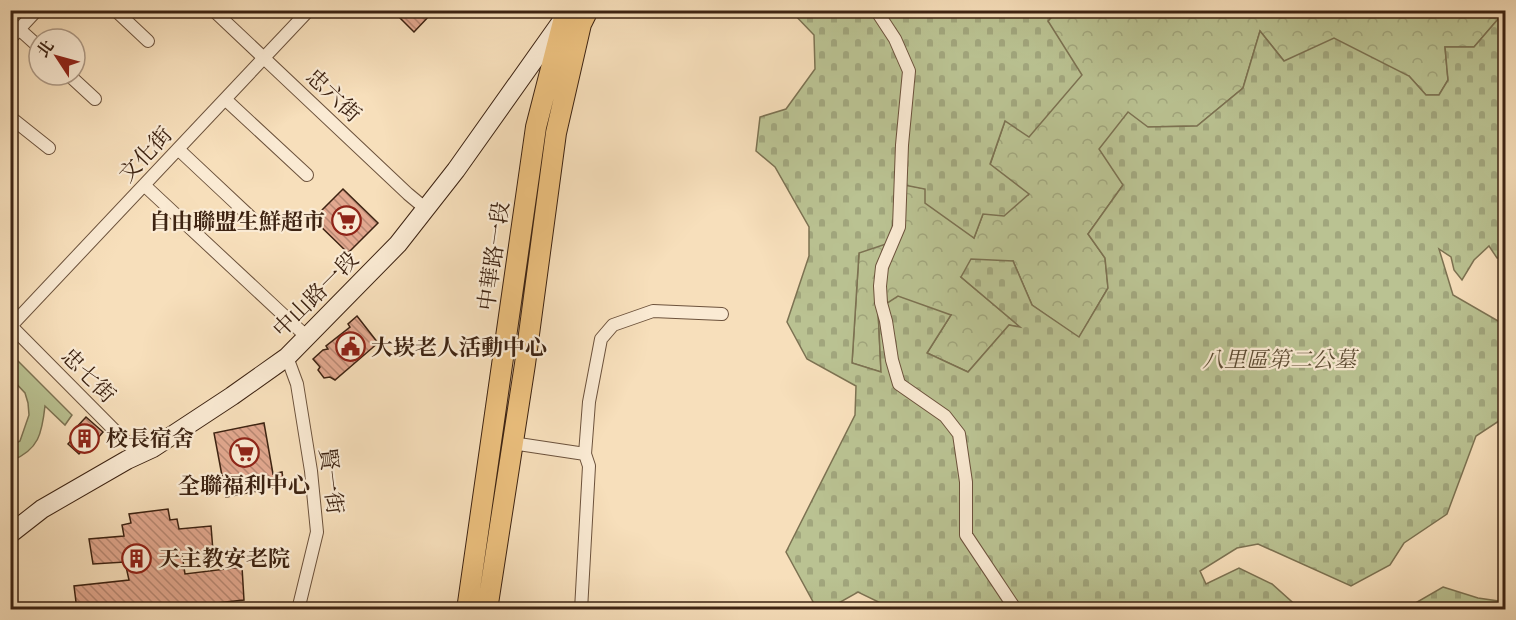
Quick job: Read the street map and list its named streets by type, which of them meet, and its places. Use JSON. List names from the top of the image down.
{
  "streets": {
    "main road": ["中華路一段", "中山路一段"],
    "street": [
      "忠六街",
      "文化街",
      "忠七街",
      "賢一街"
    ]
  },
  "crossings": [
    ["忠六街", "文化街"],
    ["忠六街", "中山路一段"],
    ["文化街", "忠七街"],
    ["中華路一段", "中山路一段"],
    ["中山路一段", "忠七街"],
    ["中山路一段", "賢一街"]
  ],
  "parks": ["八里區第二公墓"],
  "places": {
    "supermarket": ["自由聯盟生鮮超市", "全聯福利中心"],
    "public building": ["大崁老人活動中心"],
    "building": ["校長宿舍", "天主教安老院"]
  },
  "north": "top left"
}
